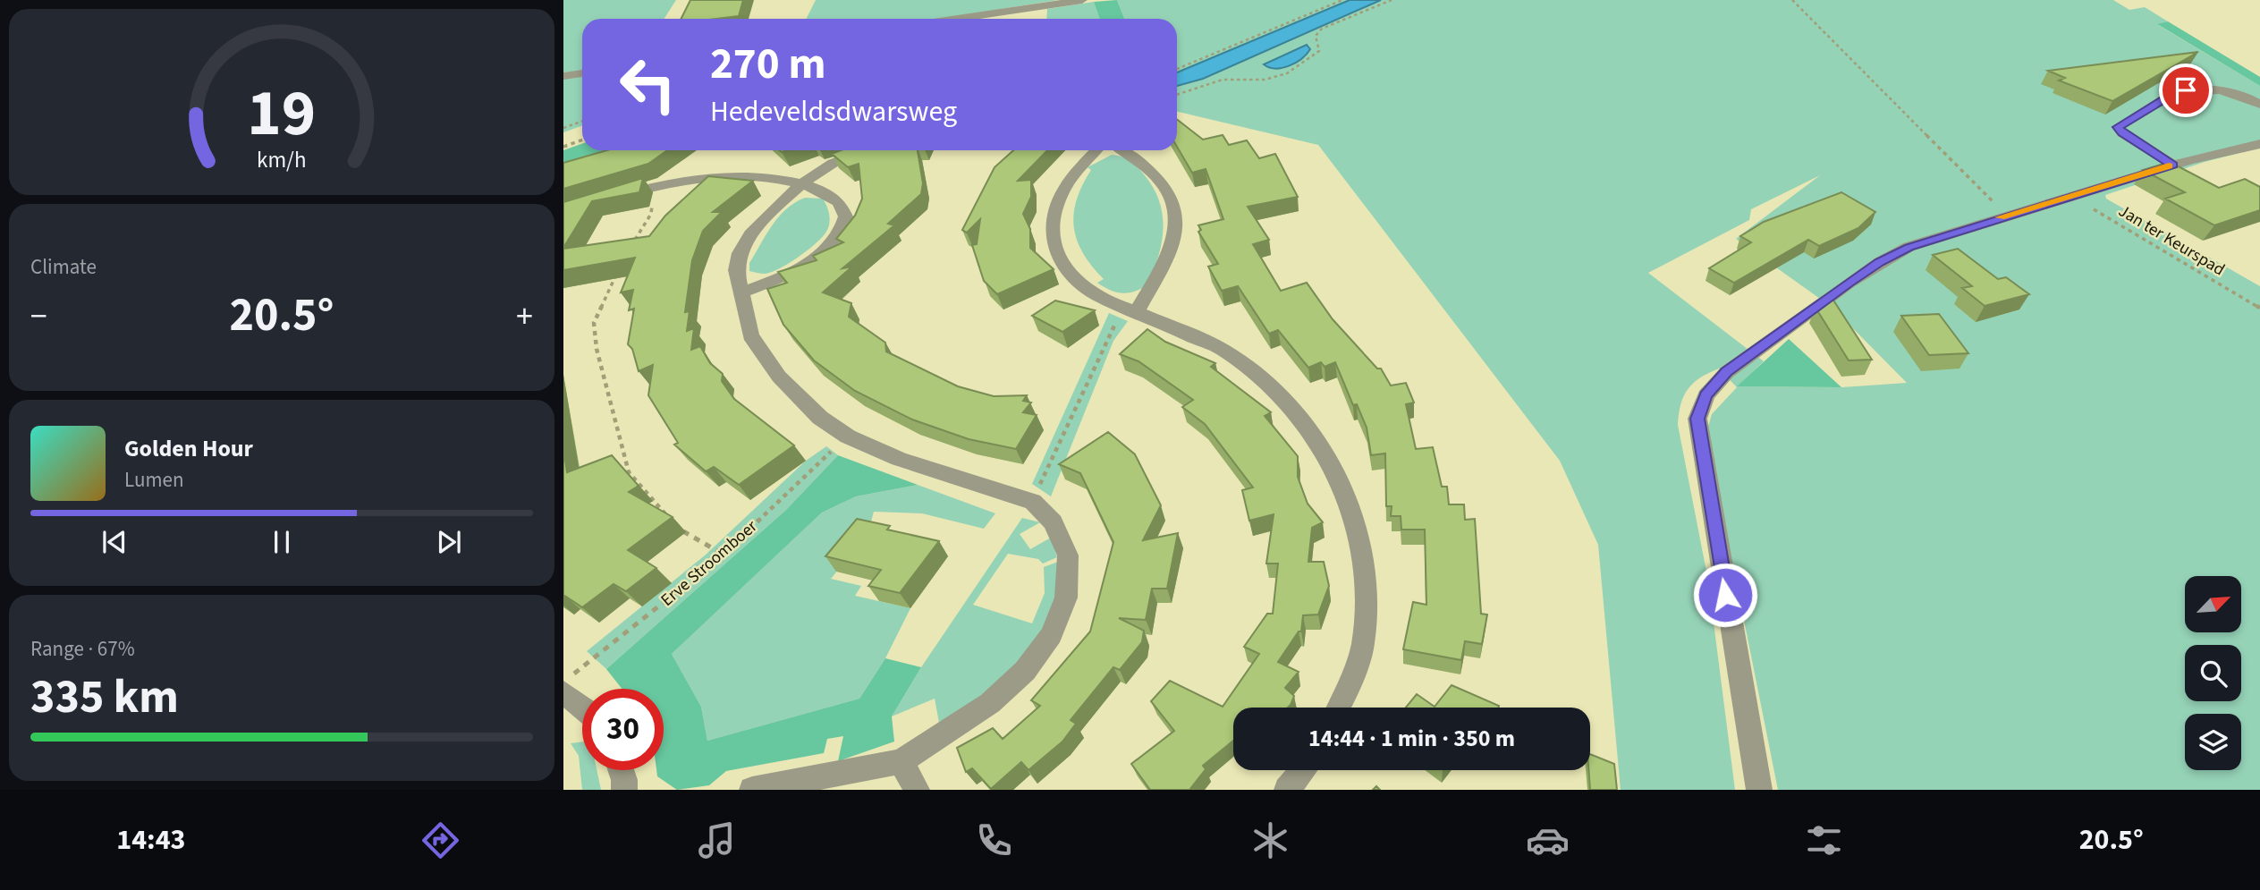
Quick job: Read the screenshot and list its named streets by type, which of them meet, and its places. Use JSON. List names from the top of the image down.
{
  "streets": {
    "path": ["Jan ter Keurspad", "Erve Stroomboer"]
  },
  "north": "top right",
  "page": {
    "turn": ["270 m", "Hedeveldsdwarsweg"],
    "tile": [
      "Climate",
      ["Range · 67%", "335 km"]
    ],
    "heat": ["−", "20.5°", "+"],
    "song": ["Golden Hour", "Lumen"],
    "limit": "30",
    "trip": "14:44 · 1 min · 350 m",
    "tabs": ["14:43", "20.5°"],
    "gauge": ["19", "km/h"]
  }
}
